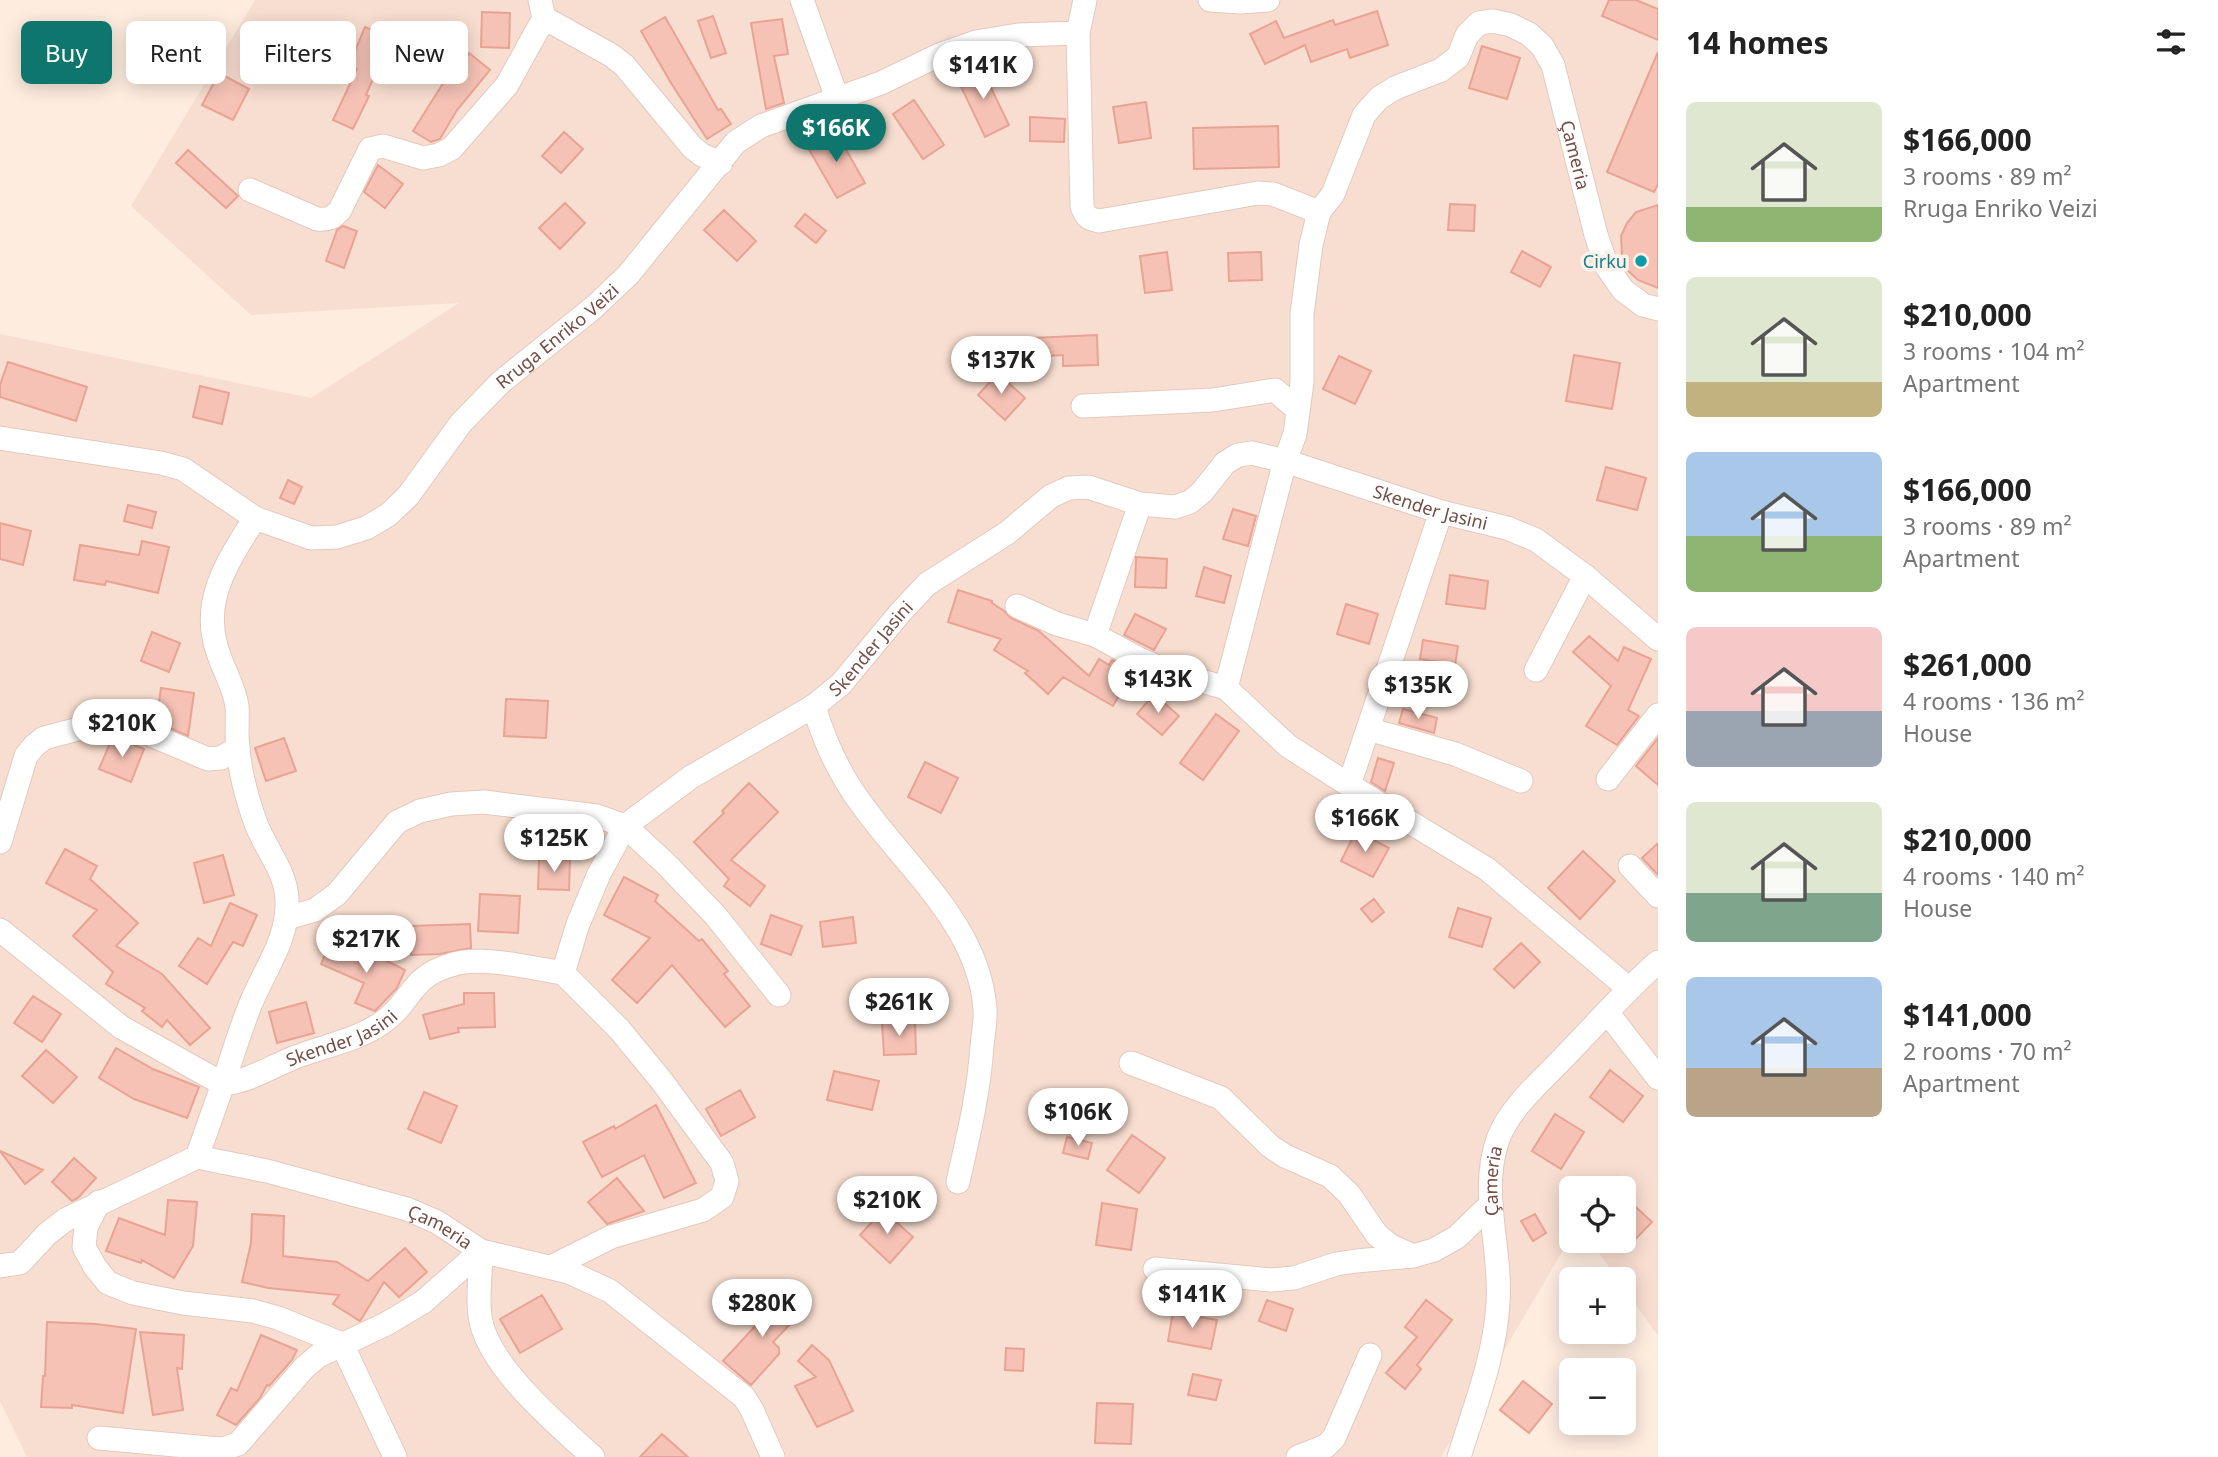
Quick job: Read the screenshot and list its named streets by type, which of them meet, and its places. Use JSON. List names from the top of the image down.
{
  "streets": {
    "street": ["Çameria", "Rruga Enriko Veizi", "Skender Jasini"]
  },
  "places": ["Cirku"],
  "page": {
    "heading": "14 homes",
    "chip": [
      "Buy",
      "Rent",
      "Filters",
      "New"
    ],
    "price": [
      "$141K",
      "$166K",
      "$137K",
      "$143K",
      "$135K",
      "$210K",
      "$166K",
      "$125K",
      "$217K",
      "$261K",
      "$106K",
      "$210K",
      "$141K",
      "$280K"
    ],
    "list": [
      {
        "name": "$166,000",
        "note": "3 rooms · 89 m² · Rruga Enriko Veizi"
      },
      {
        "name": "$210,000",
        "note": "3 rooms · 104 m² · Apartment"
      },
      {
        "name": "$166,000",
        "note": "3 rooms · 89 m² · Apartment"
      },
      {
        "name": "$261,000",
        "note": "4 rooms · 136 m² · House"
      },
      {
        "name": "$210,000",
        "note": "4 rooms · 140 m² · House"
      },
      {
        "name": "$141,000",
        "note": "2 rooms · 70 m² · Apartment"
      }
    ],
    "map_buttons": ["+", "−"]
  }
}
